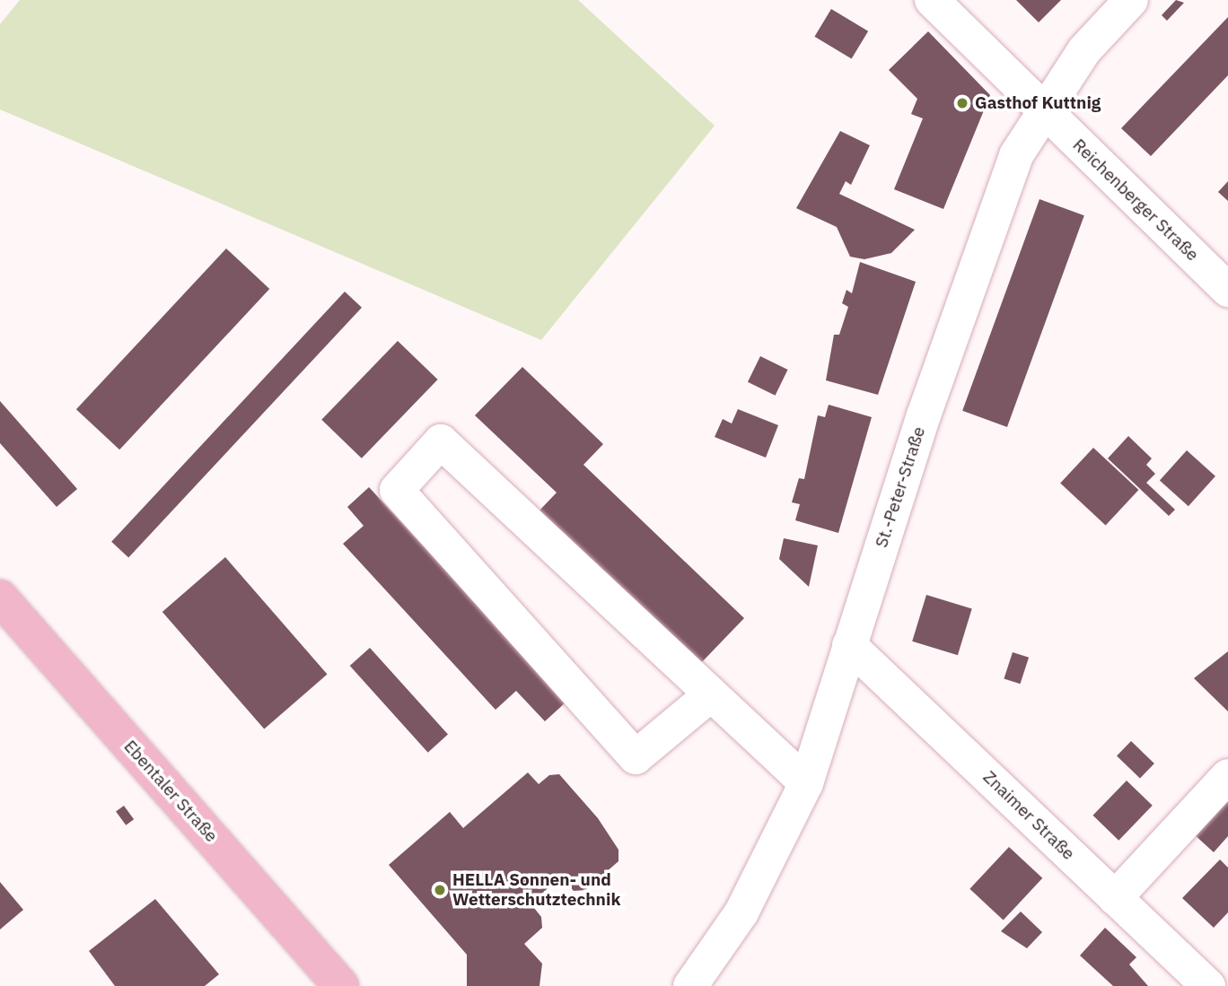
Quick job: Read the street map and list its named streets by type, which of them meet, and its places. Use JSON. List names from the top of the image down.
{
  "streets": {
    "main road": ["Ebentaler Straße"],
    "street": ["Reichenberger Straße", "St.-Peter-Straße", "Znaimer Straße"]
  },
  "crossings": [
    ["Reichenberger Straße", "St.-Peter-Straße"],
    ["St.-Peter-Straße", "Znaimer Straße"]
  ],
  "places": ["Gasthof Kuttnig", "HELLA Sonnen- und Wetterschutztechnik"]
}
